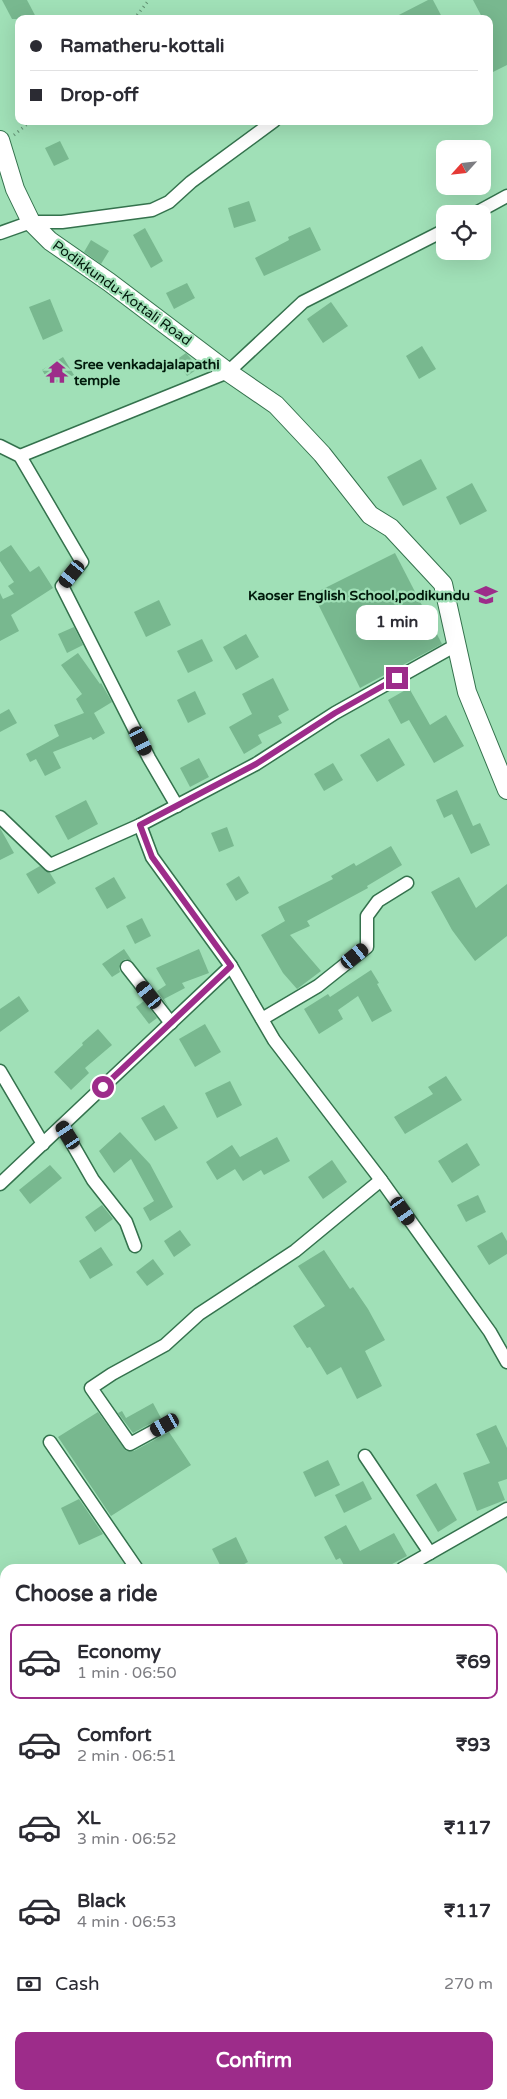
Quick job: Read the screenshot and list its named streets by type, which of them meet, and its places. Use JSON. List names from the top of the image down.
{
  "streets": {
    "main road": ["Podikkundu-Kottali Road"]
  },
  "places": {
    "temple": ["Sree venkadajalapathi temple"],
    "school or university": ["Kaoser English School,podikundu"]
  },
  "north": "bottom left",
  "page": {
    "banner": ["Ramatheru-kottali", "Drop-off"],
    "bubble": "1 min",
    "heading": "Choose a ride",
    "list": [
      {
        "name": "Economy",
        "note": "1 min · 06:50",
        "value": "₹69"
      },
      {
        "name": "Comfort",
        "note": "2 min · 06:51",
        "value": "₹93"
      },
      {
        "name": "XL",
        "note": "3 min · 06:52",
        "value": "₹117"
      },
      {
        "name": "Black",
        "note": "4 min · 06:53",
        "value": "₹117"
      }
    ],
    "pay": ["Cash", "270 m"],
    "buttons": "Confirm"
  }
}
